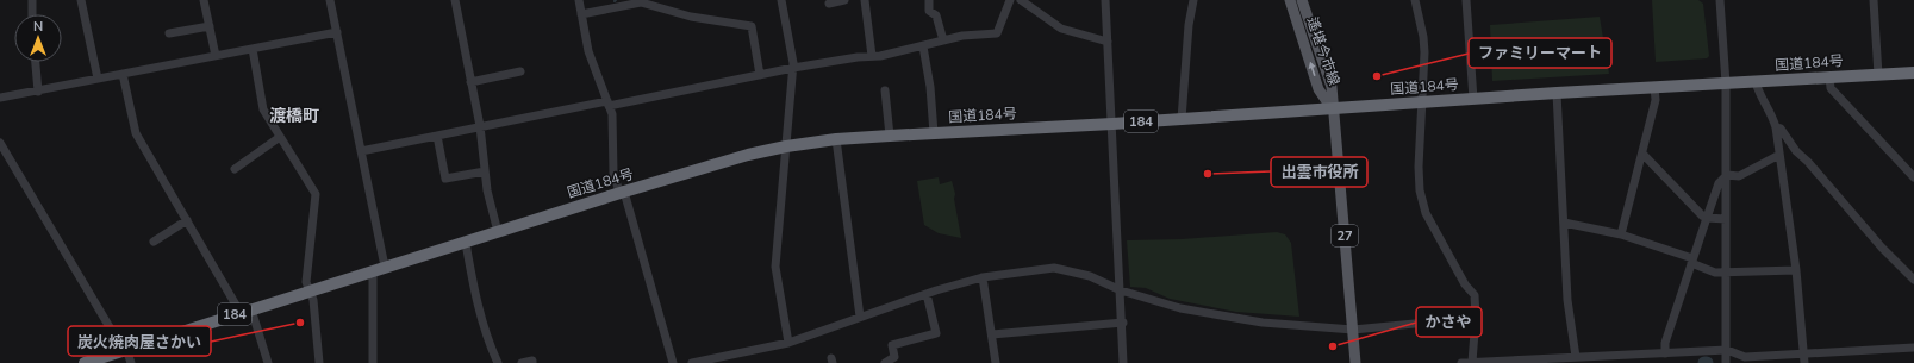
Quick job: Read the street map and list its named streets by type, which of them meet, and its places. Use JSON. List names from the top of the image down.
{
  "streets": {
    "highway": ["国道184号", "184"],
    "main road": ["遙堪今市線", "27"]
  },
  "crossings": [
    ["遙堪今市線", "国道184号"],
    ["遙堪今市線", "27"],
    ["国道184号", "27"]
  ],
  "districts": ["渡橋町"],
  "places": [
    "ファミリーマート",
    "出雲市役所",
    "炭火焼肉屋さかい",
    "かさや"
  ],
  "north": "top"
}
